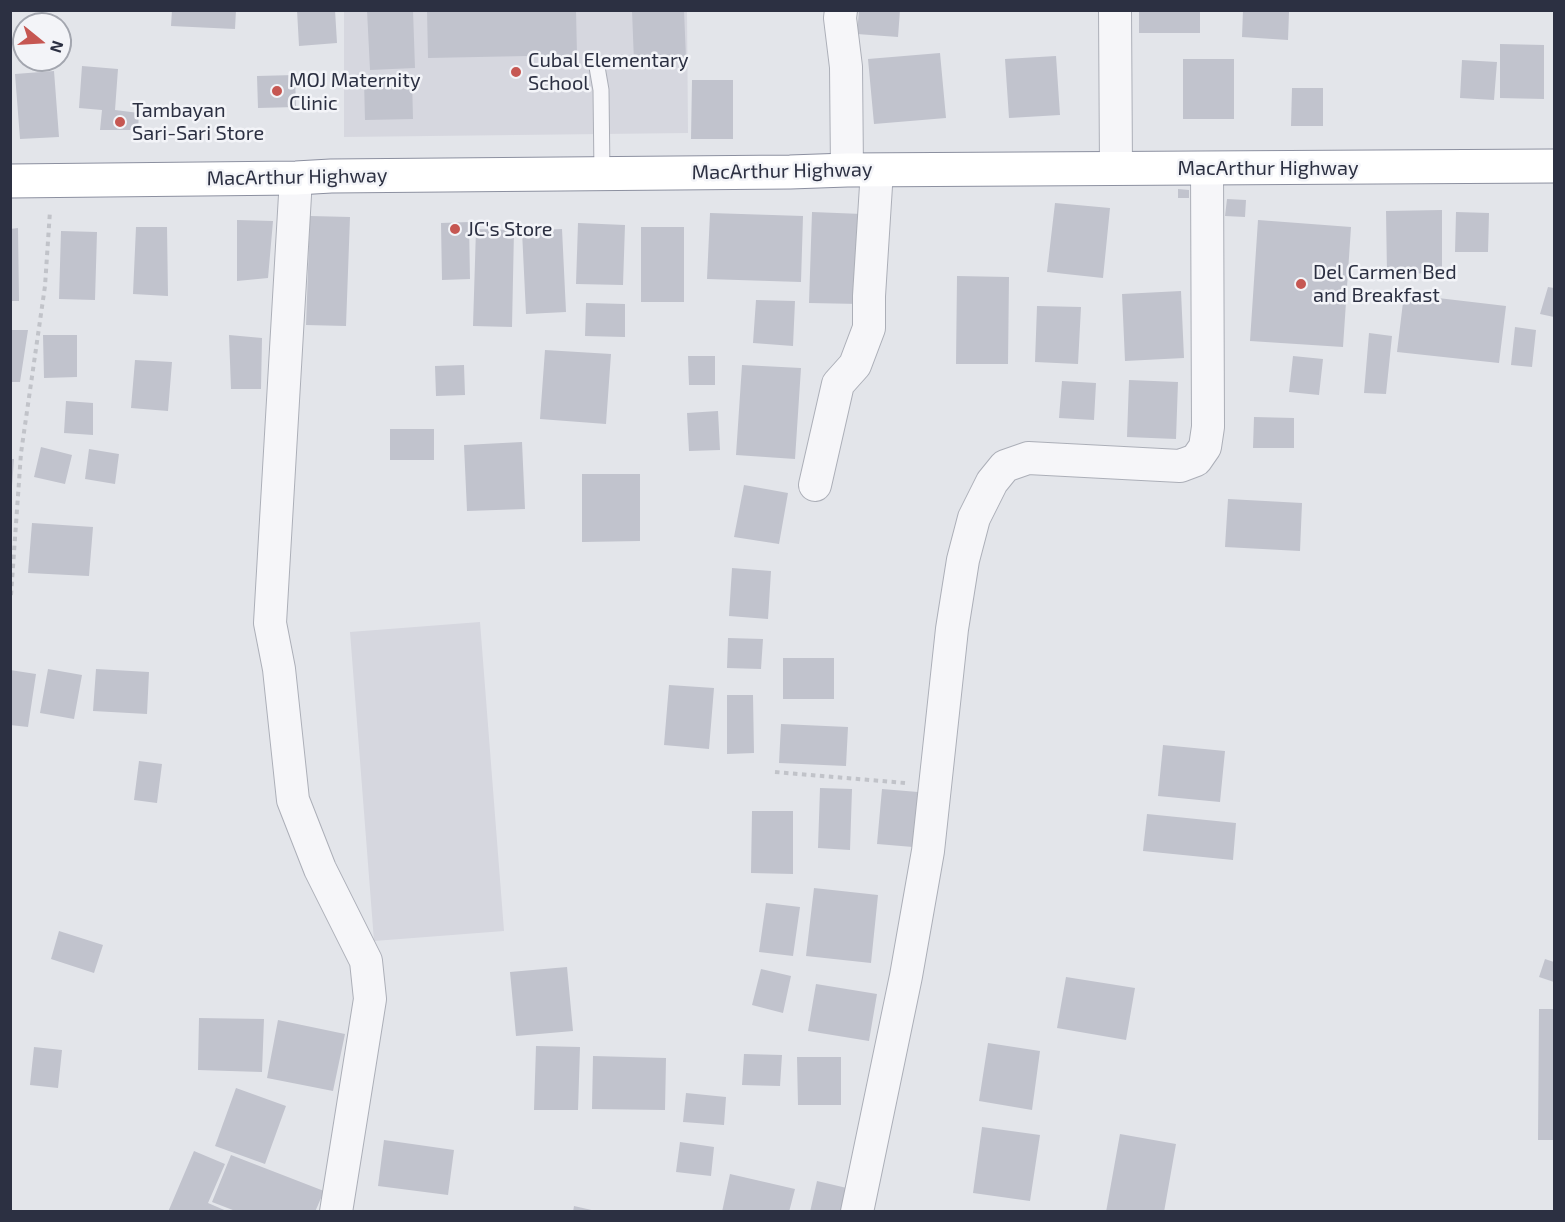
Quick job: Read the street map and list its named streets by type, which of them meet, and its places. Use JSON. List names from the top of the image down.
{
  "streets": {
    "highway": ["MacArthur Highway"]
  },
  "places": [
    "Cubal Elementary School",
    "MOJ Maternity Clinic",
    "Tambayan Sari-Sari Store",
    "JC's Store",
    "Del Carmen Bed and Breakfast"
  ],
  "north": "right"
}
